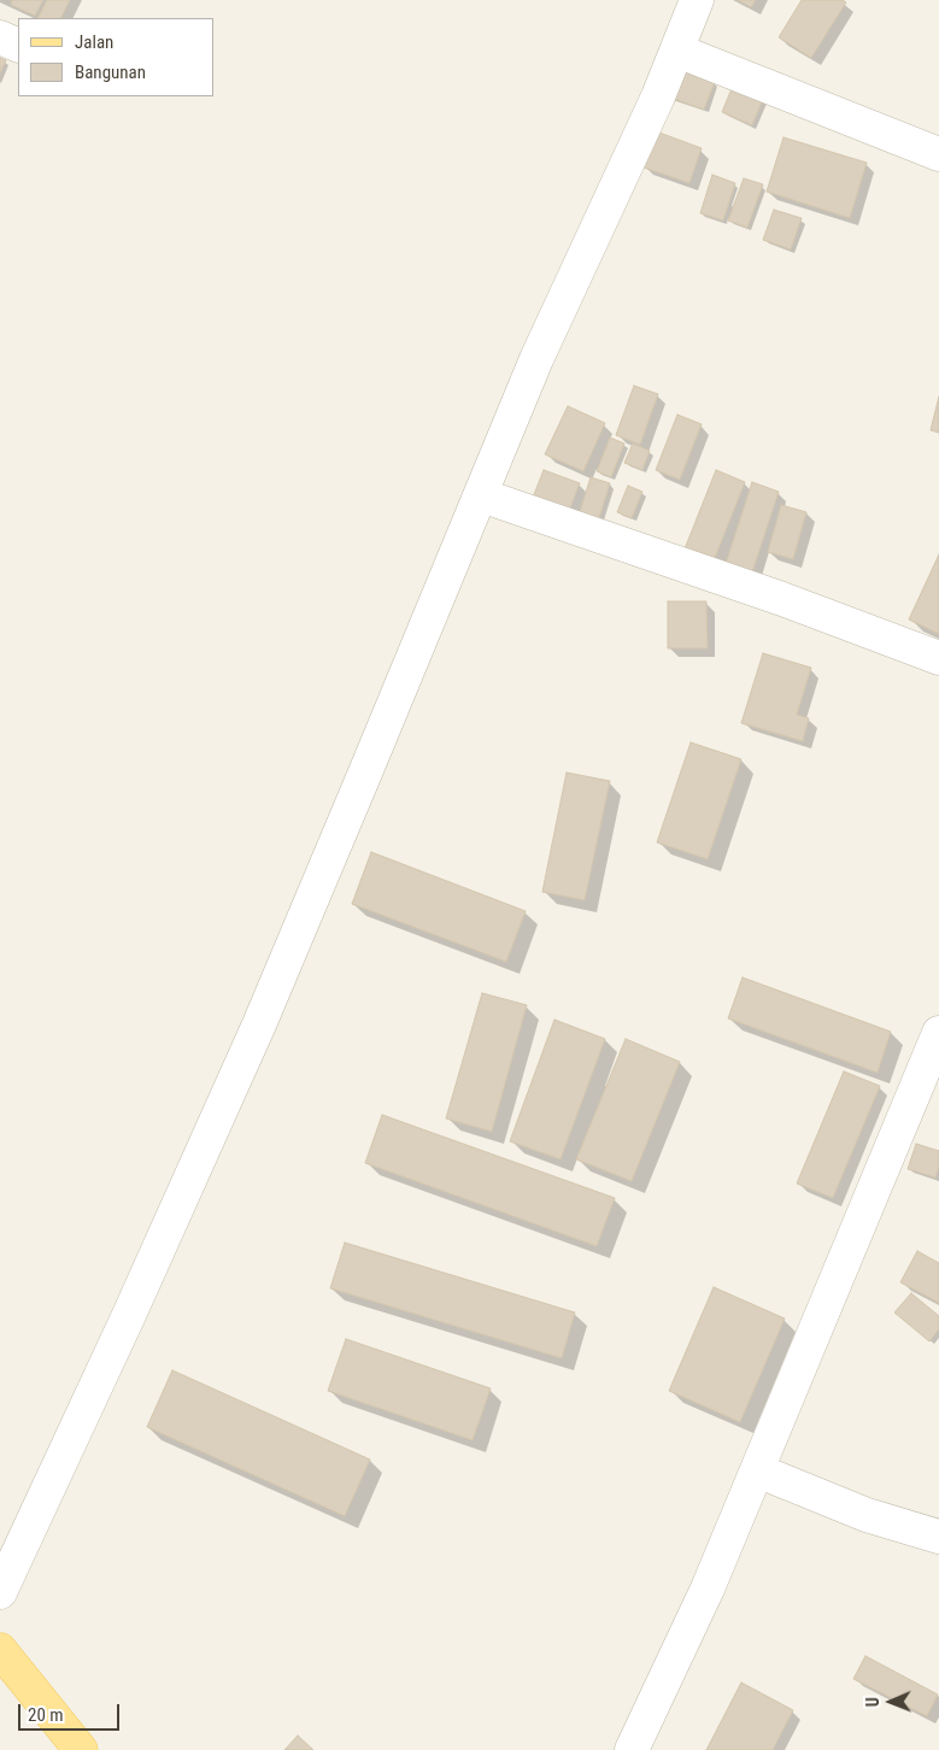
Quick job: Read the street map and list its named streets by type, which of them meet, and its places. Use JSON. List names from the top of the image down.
{
  "legend": ["Jalan", "Bangunan"],
  "scale_bar": "20 m",
  "north": "left"
}
